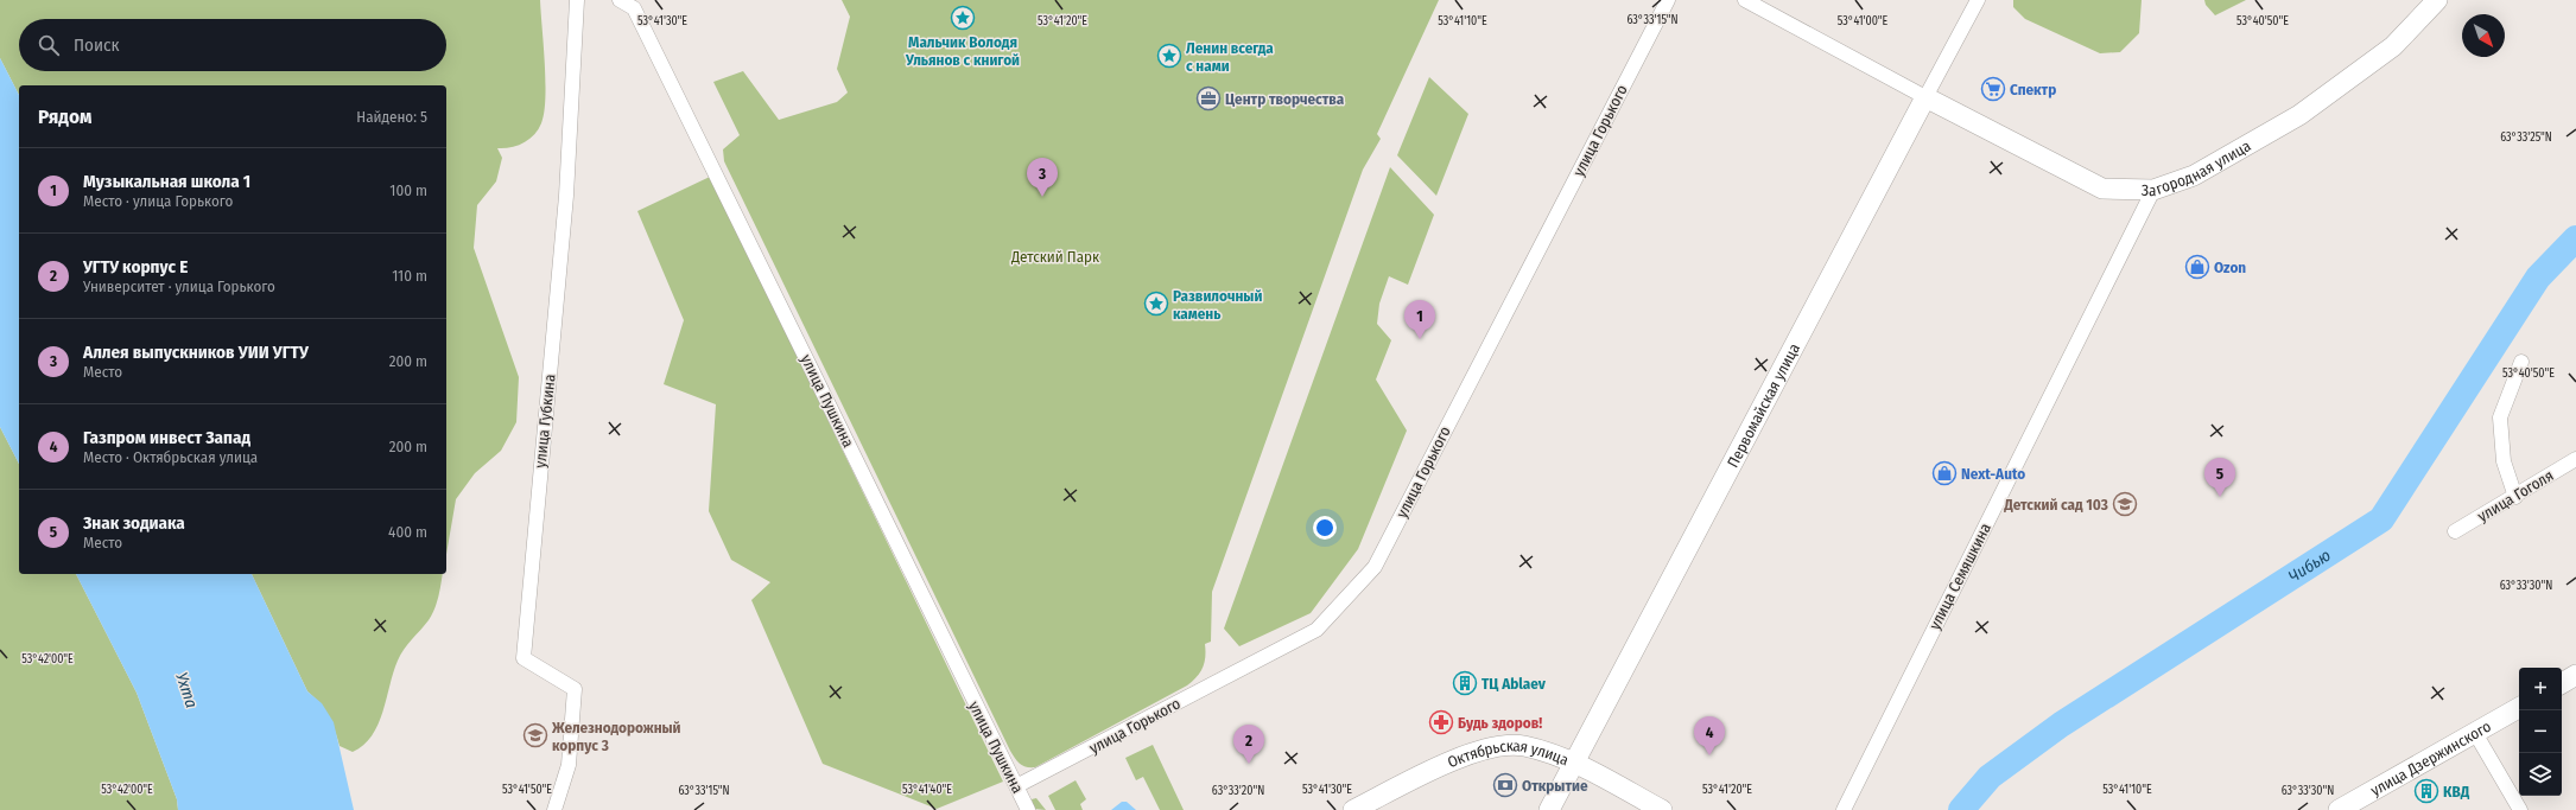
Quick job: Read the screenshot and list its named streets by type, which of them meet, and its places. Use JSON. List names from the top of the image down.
{
  "streets": {
    "main road": [
      "Загородная улица",
      "Первомайская улица",
      "улица Дзержинского",
      "Октябрьская улица"
    ],
    "street": [
      "улица Горького",
      "улица Пушкина",
      "улица Губкина",
      "улица Гоголя",
      "улица Семяшкина"
    ]
  },
  "crossings": [
    ["улица Горького", "улица Пушкина"],
    ["Загородная улица", "Первомайская улица"],
    ["Загородная улица", "улица Семяшкина"],
    ["Первомайская улица", "Октябрьская улица"]
  ],
  "water": ["Чибью", "Ухта"],
  "parks": ["Детский Парк"],
  "places": {
    "place": ["Мальчик Володя Ульянов с книгой", "Ленин всегда с нами", "Развилочный камень"],
    "supermarket": ["Спектр"],
    "office": ["Центр творчества"],
    "shop": ["Ozon", "Next-Auto"],
    "school or university": ["Детский сад 103", "Железнодорожный корпус 3"],
    "building": ["ТЦ Ablaev", "КВД"],
    "pharmacy": ["Будь здоров!"],
    "bank": ["Открытие"]
  },
  "north": "bottom right",
  "page": {
    "search": "Поиск",
    "heading": ["Рядом", "Найдено: 5"],
    "list": [
      {
        "mark": "1",
        "name": "Музыкальная школа 1",
        "note": "Место · улица Горького",
        "value": "100 m"
      },
      {
        "mark": "2",
        "name": "УГТУ корпус Е",
        "note": "Университет · улица Горького",
        "value": "110 m"
      },
      {
        "mark": "3",
        "name": "Аллея выпускников УИИ УГТУ",
        "note": "Место",
        "value": "200 m"
      },
      {
        "mark": "4",
        "name": "Газпром инвест Запад",
        "note": "Место · Октябрьская улица",
        "value": "200 m"
      },
      {
        "mark": "5",
        "name": "Знак зодиака",
        "note": "Место",
        "value": "400 m"
      }
    ],
    "pins": [
      "3",
      "1",
      "5",
      "4",
      "2"
    ],
    "map_buttons": ["+", "−"]
  },
  "coordinates": [
    "63°33'15\"N",
    "53°41'10\"E",
    "53°41'30\"E",
    "53°41'20\"E",
    "53°41'00\"E",
    "53°40'50\"E",
    "63°33'25\"N",
    "63°33'30\"N",
    "53°42'00\"E",
    "53°41'50\"E",
    "53°41'40\"E",
    "63°33'20\"N"
  ]
}
